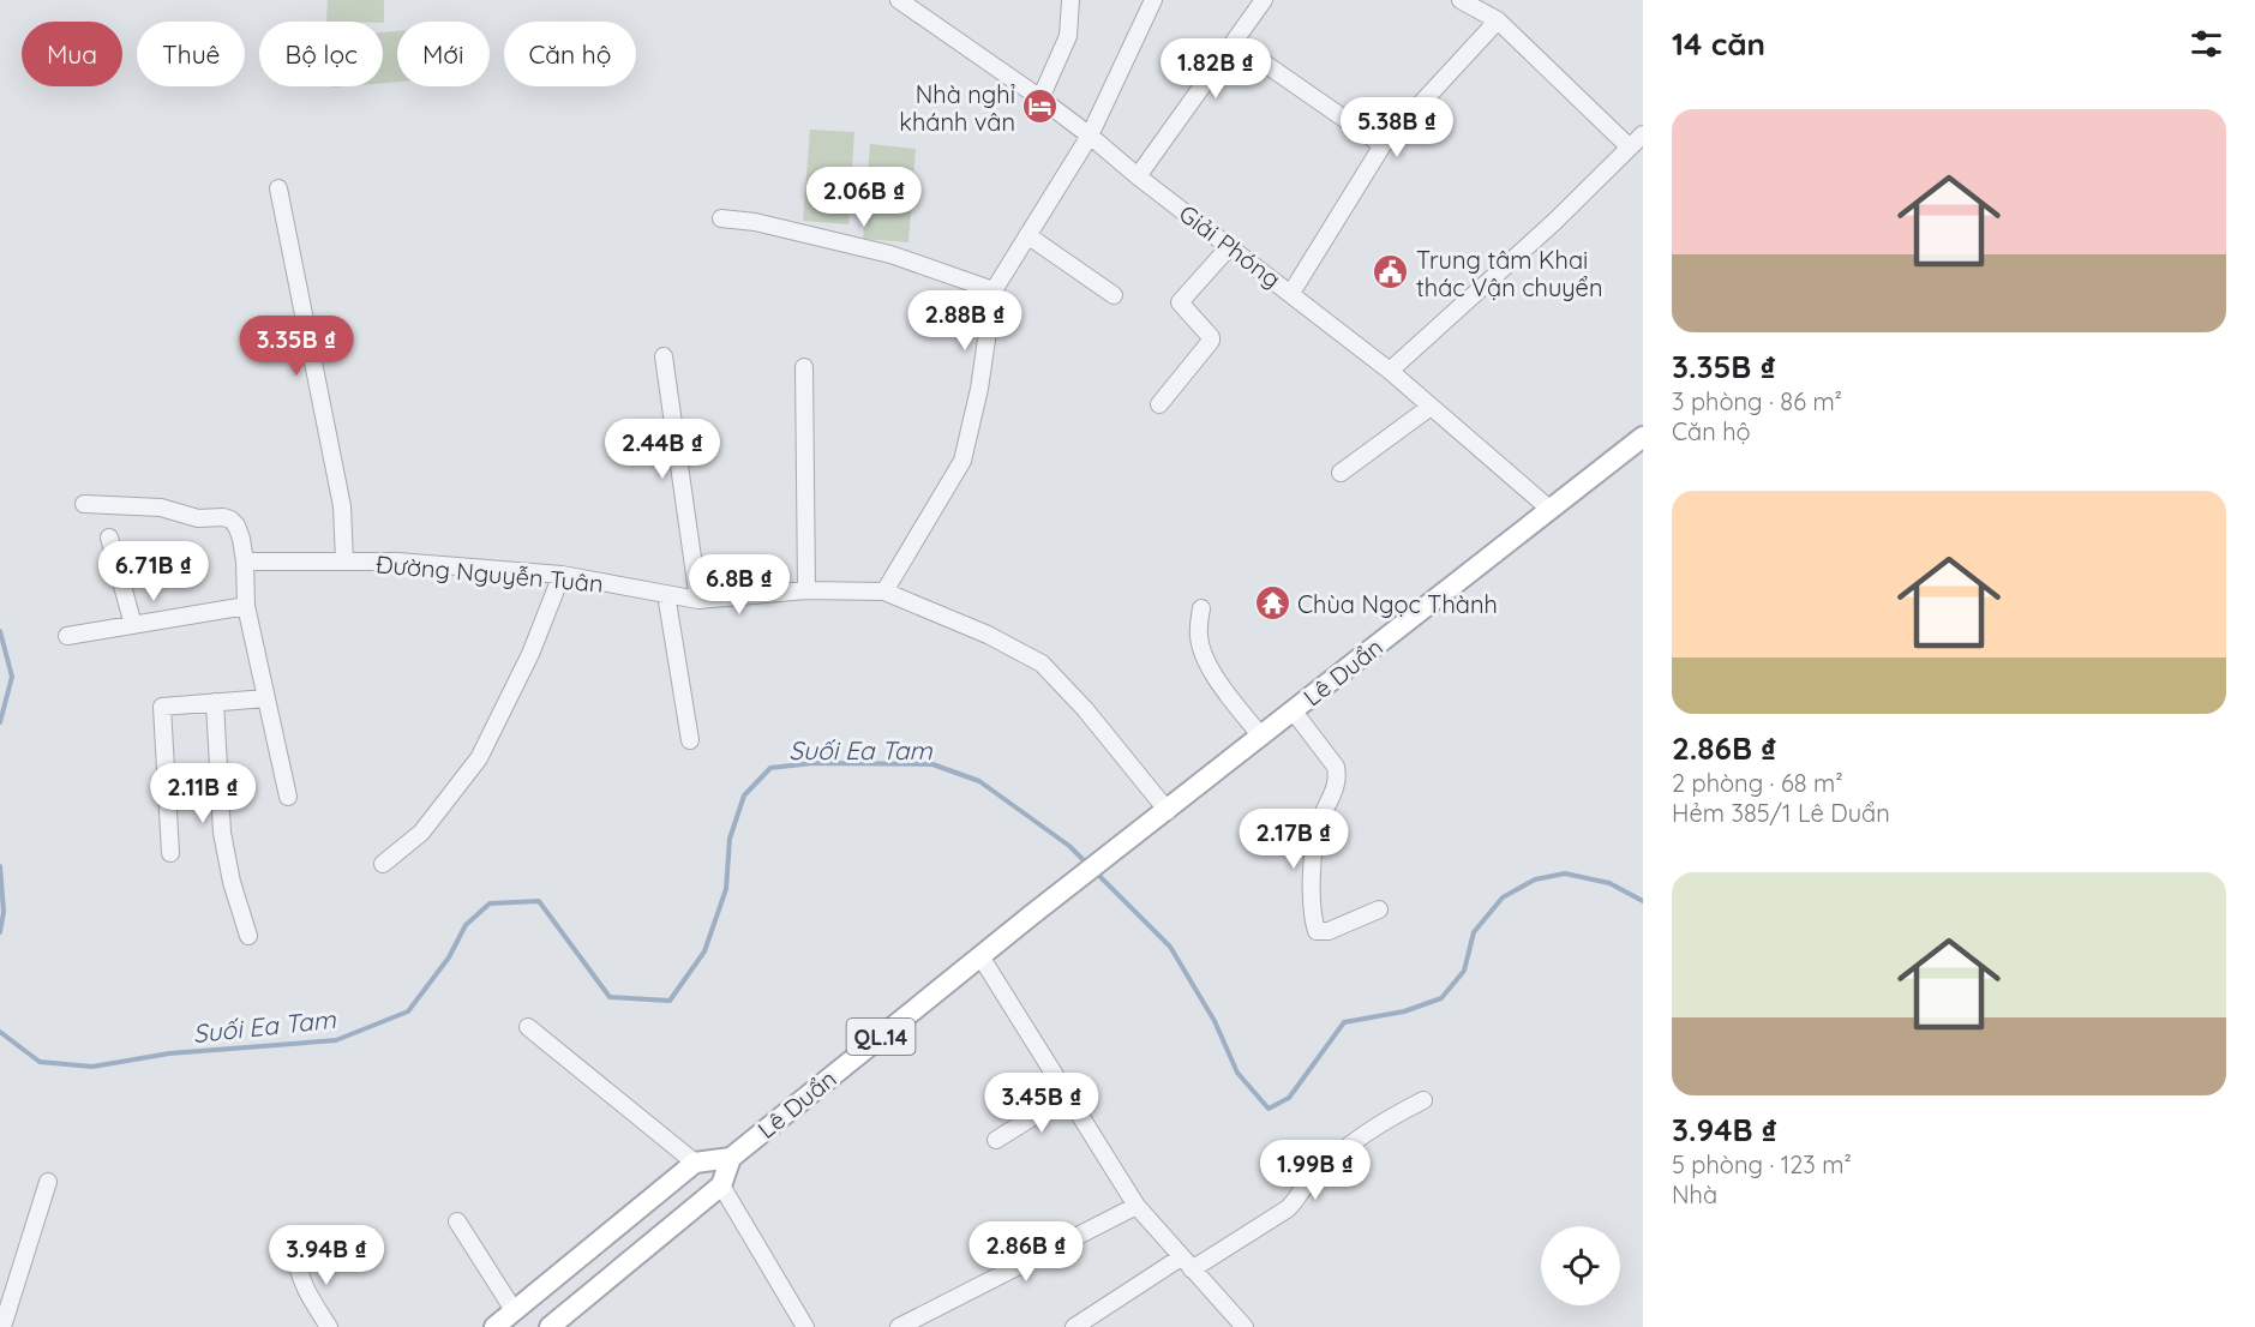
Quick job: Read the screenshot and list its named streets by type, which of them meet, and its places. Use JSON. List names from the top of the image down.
{
  "streets": {
    "main road": ["Lê Duẩn", "QL.14"],
    "street": ["Giải Phóng", "Đường Nguyễn Tuân"]
  },
  "crossings": [
    ["Giải Phóng", "Lê Duẩn"],
    ["Đường Nguyễn Tuân", "Lê Duẩn"]
  ],
  "water": ["Suối Ea Tam"],
  "places": {
    "hotel": ["Nhà nghỉ khánh vân"],
    "public building": ["Trung tâm Khai thác Vận chuyển"],
    "temple": ["Chùa Ngọc Thành"]
  },
  "page": {
    "heading": "14 căn",
    "chip": [
      "Mua",
      "Thuê",
      "Bộ lọc",
      "Mới",
      "Căn hộ"
    ],
    "price": [
      "1.82B ₫",
      "5.38B ₫",
      "2.06B ₫",
      "2.88B ₫",
      "3.35B ₫",
      "2.44B ₫",
      "6.71B ₫",
      "6.8B ₫",
      "2.11B ₫",
      "2.17B ₫",
      "3.45B ₫",
      "1.99B ₫",
      "2.86B ₫",
      "3.94B ₫"
    ],
    "list": [
      {
        "name": "3.35B ₫",
        "note": "3 phòng · 86 m² · Căn hộ"
      },
      {
        "name": "2.86B ₫",
        "note": "2 phòng · 68 m² · Hẻm 385/1 Lê Duẩn"
      },
      {
        "name": "3.94B ₫",
        "note": "5 phòng · 123 m² · Nhà"
      }
    ]
  }
}
